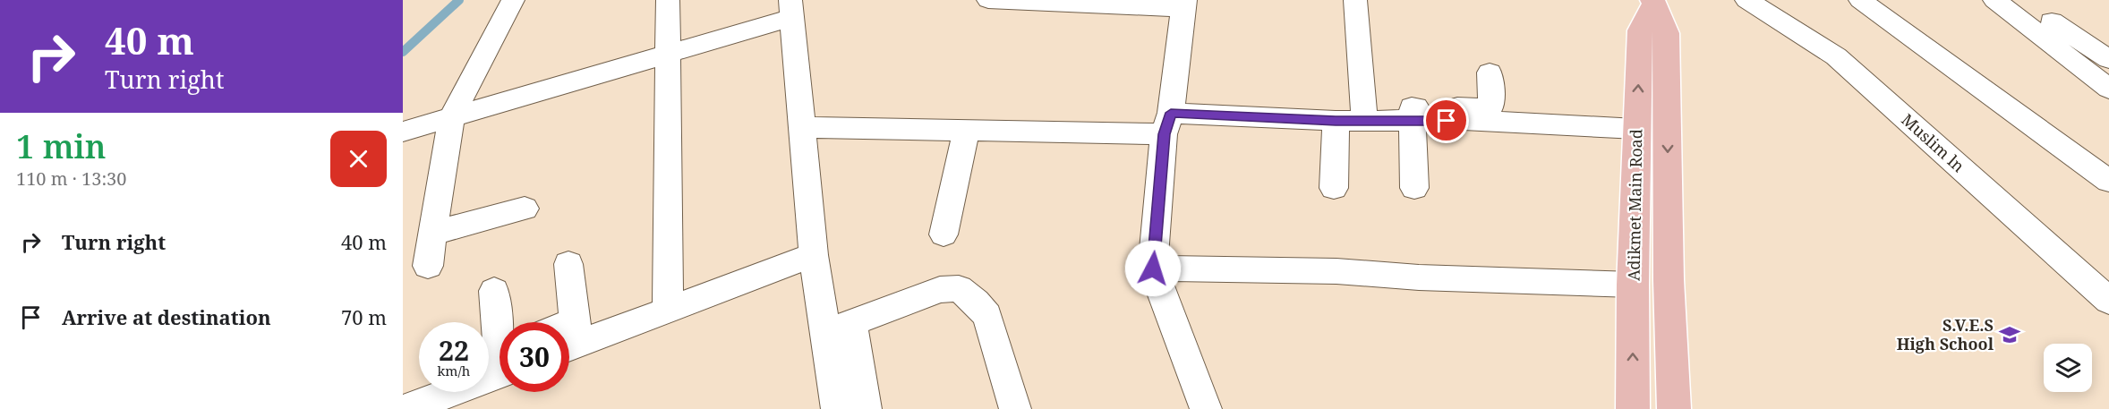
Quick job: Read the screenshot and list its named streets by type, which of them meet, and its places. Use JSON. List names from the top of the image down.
{
  "streets": {
    "main road": ["Adikmet Main Road"],
    "street": ["Muslim ln"]
  },
  "places": {
    "school or university": ["S.V.E.S High School"]
  },
  "page": {
    "turn": ["40 m", "Turn right"],
    "heading": ["1 min", "110 m · 13:30"],
    "list": [
      {
        "name": "Turn right",
        "value": "40 m"
      },
      {
        "name": "Arrive at destination",
        "value": "70 m"
      }
    ],
    "speed": "22 km/h",
    "limit": "30"
  }
}
